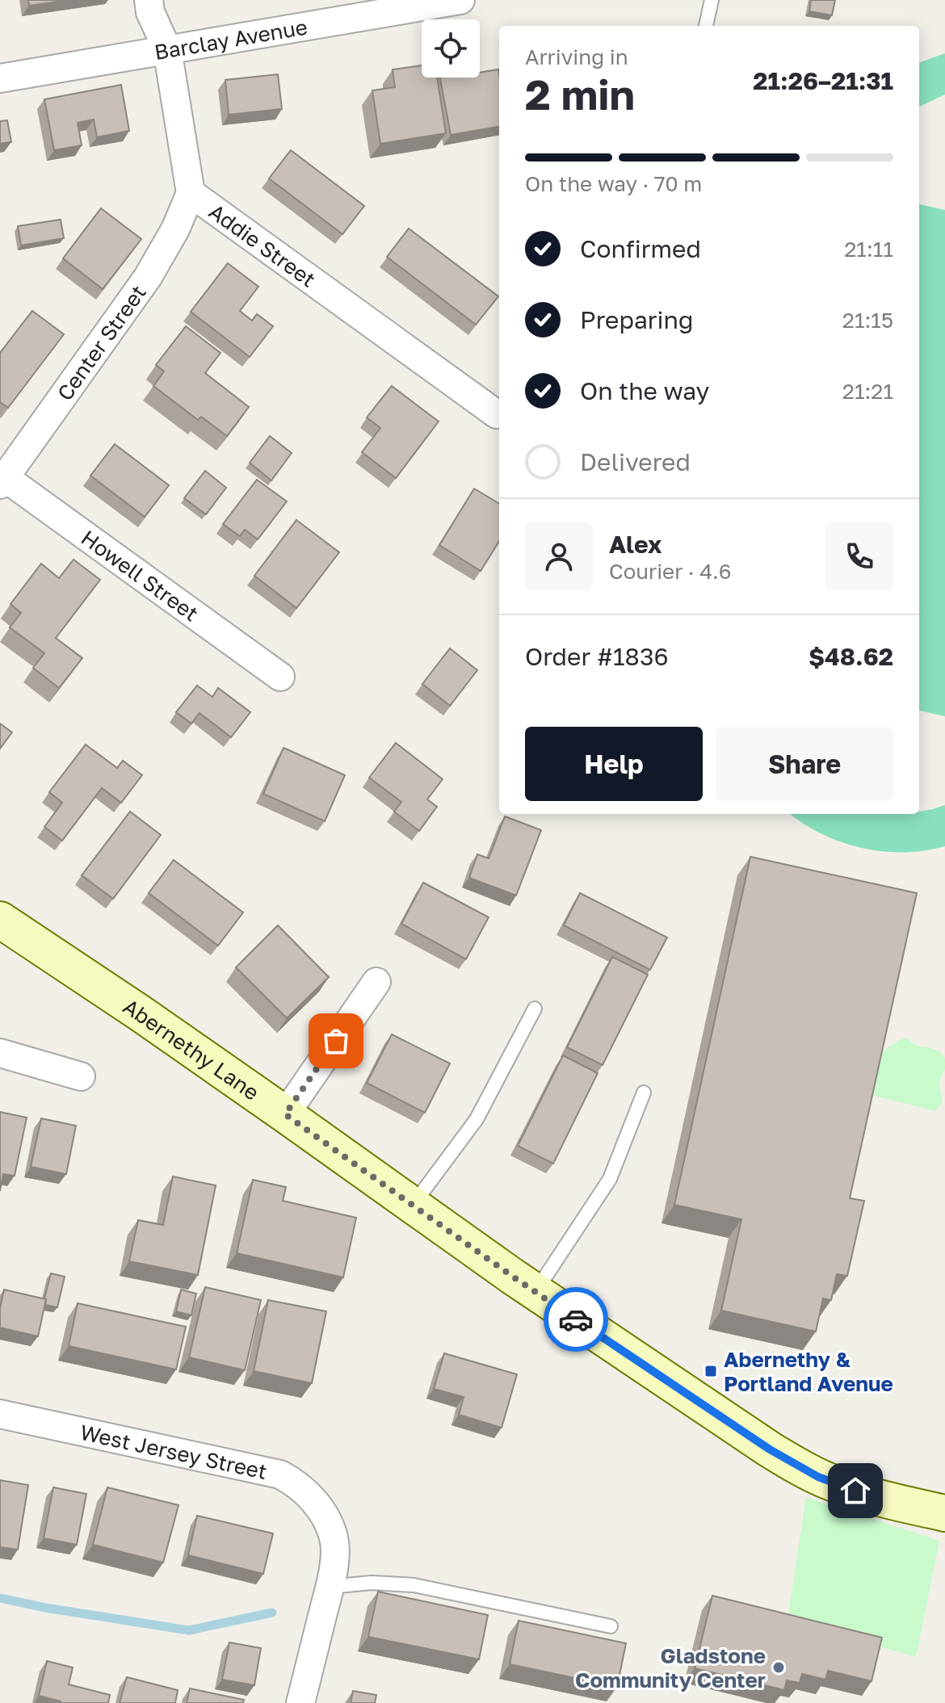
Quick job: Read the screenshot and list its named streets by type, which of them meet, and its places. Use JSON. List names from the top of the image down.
{
  "streets": {
    "street": [
      "Barclay Avenue",
      "Addie Street",
      "Center Street",
      "Howell Street",
      "Abernethy Lane",
      "West Jersey Street"
    ]
  },
  "crossings": [
    ["Barclay Avenue", "Addie Street"],
    ["Addie Street", "Center Street"],
    ["Center Street", "Howell Street"]
  ],
  "places": {
    "transit": ["Abernethy & Portland Avenue"],
    "other": ["Gladstone Community Center"]
  },
  "page": {
    "heading": ["2 min", "Arriving in", "21:26–21:31"],
    "panel": [
      "Alex",
      "Courier · 4.6",
      "Order #1836",
      "$48.62"
    ],
    "bar": "On the way · 70 m",
    "list": [
      ["Confirmed", "21:11"],
      ["Preparing", "21:15"],
      ["On the way", "21:21"],
      "Delivered"
    ],
    "buttons": ["Help", "Share"]
  }
}
